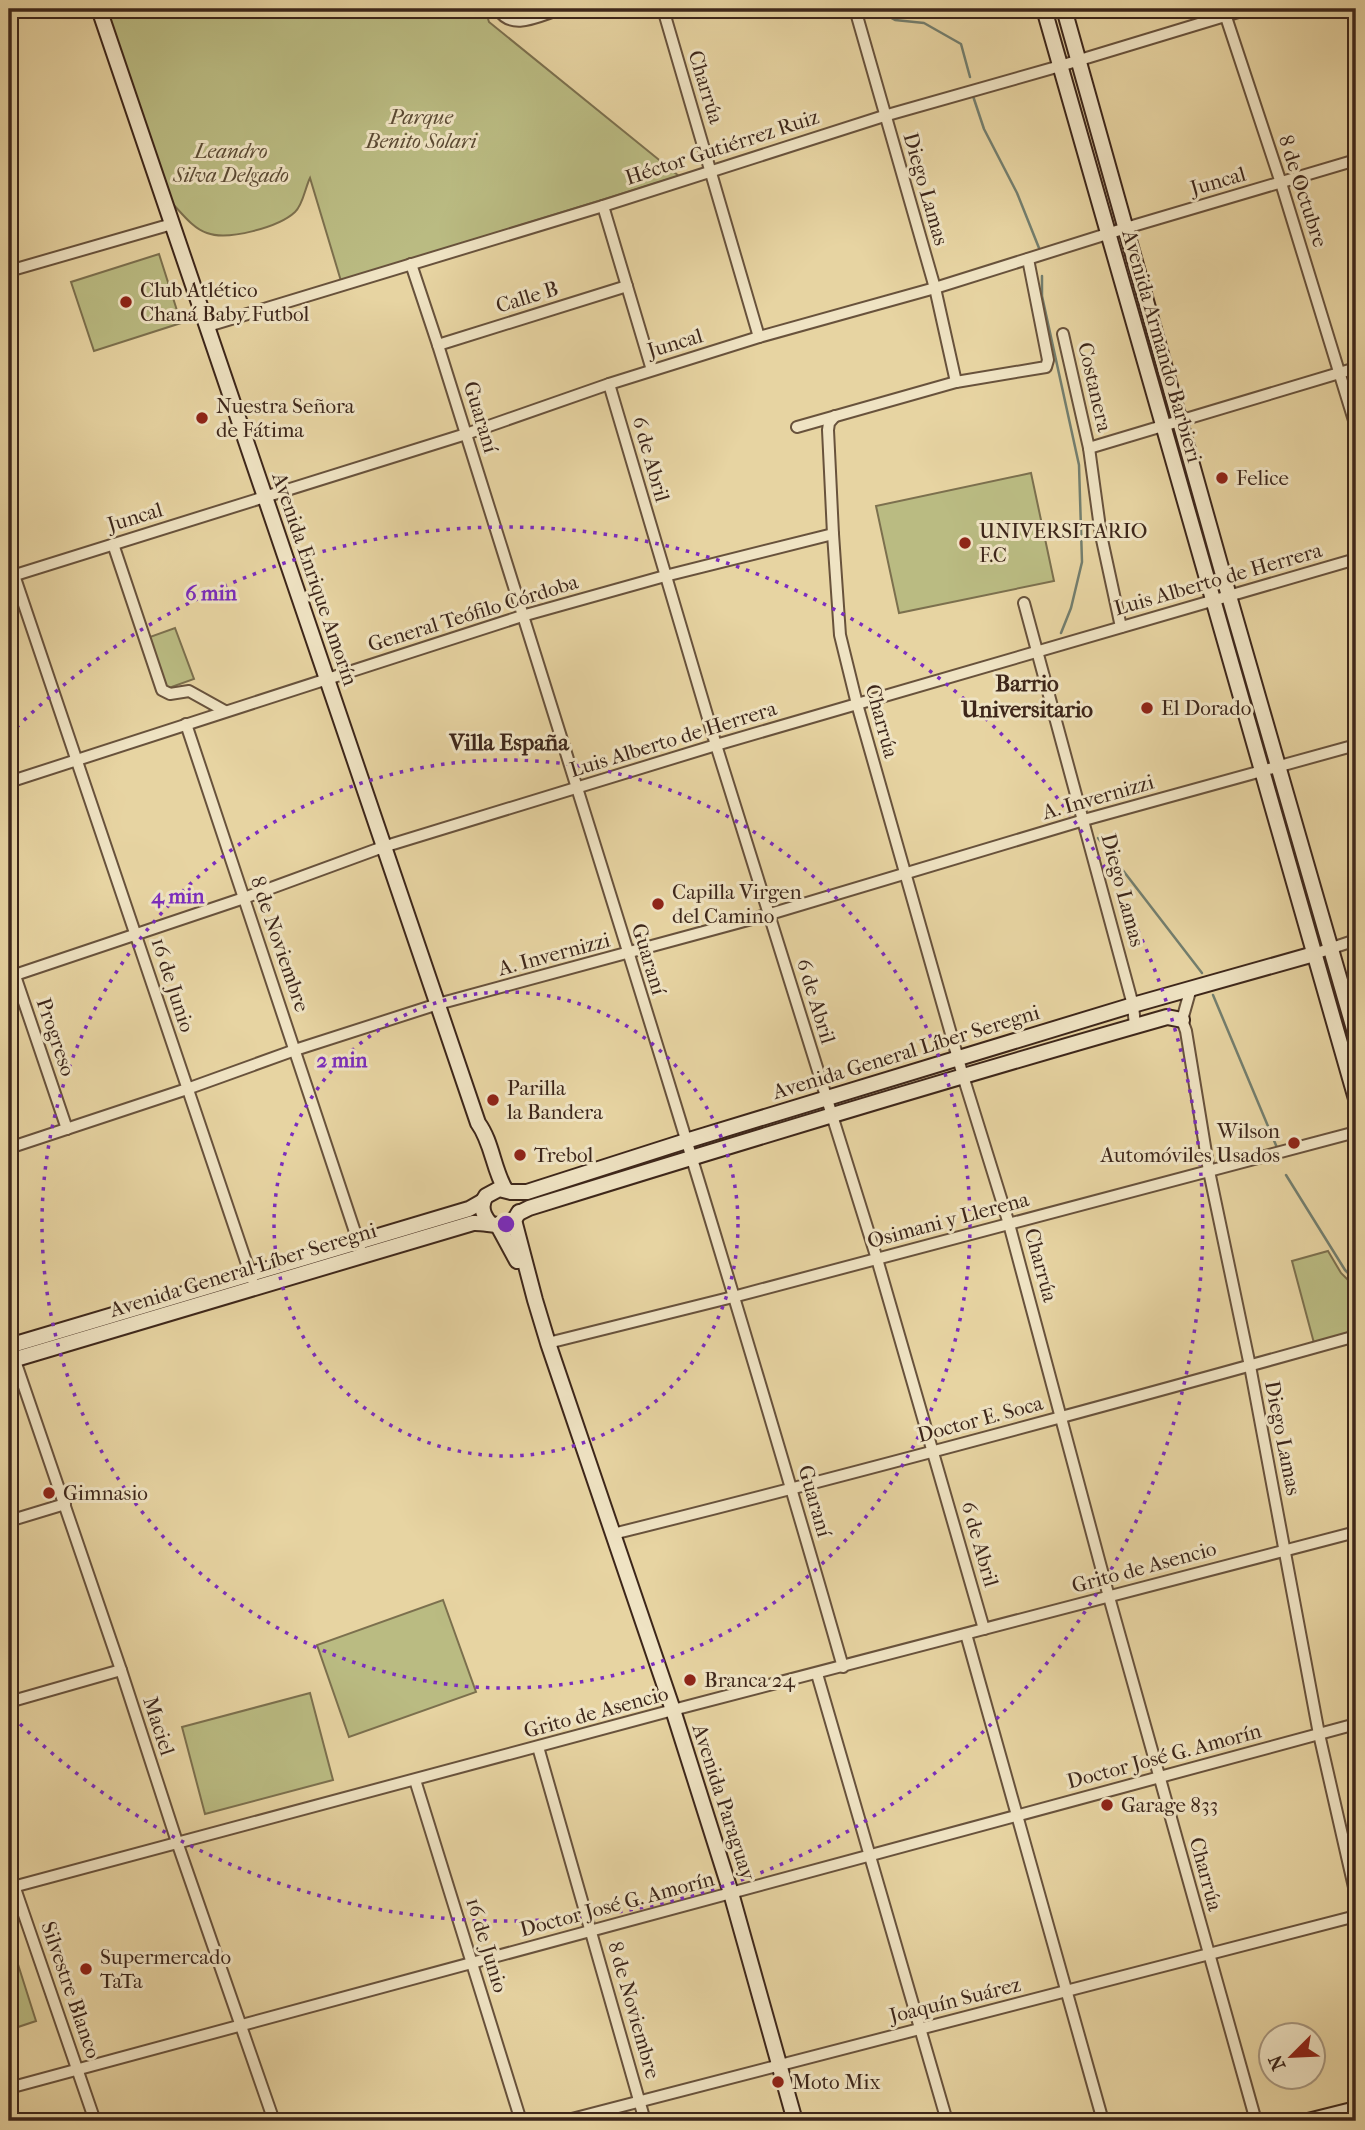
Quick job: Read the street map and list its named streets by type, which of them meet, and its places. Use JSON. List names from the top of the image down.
{
  "streets": {
    "street": [
      "Charrúa",
      "Héctor Gutiérrez Ruiz",
      "Juncal",
      "Diego Lamas",
      "8 de Octubre",
      "Calle B",
      "Avenida Armando Barbieri",
      "Costanera",
      "Guaraní",
      "6 de Abril",
      "Avenida Enrique Amorín",
      "Luis Alberto de Herrera",
      "General Teófilo Córdoba",
      "A. Invernizzi",
      "8 de Noviembre",
      "16 de Junio",
      "Progreso",
      "Avenida General Líber Seregni",
      "Osimani y Llerena",
      "Doctor E. Soca",
      "Grito de Asencio",
      "Maciel",
      "Doctor José G. Amorín",
      "Avenida Paraguay",
      "Silvestre Blanco",
      "Joaquín Suárez"
    ]
  },
  "crossings": [
    ["Charrúa", "Héctor Gutiérrez Ruiz"],
    ["Charrúa", "Juncal"],
    ["Charrúa", "Luis Alberto de Herrera"],
    ["Charrúa", "General Teófilo Córdoba"],
    ["Charrúa", "A. Invernizzi"],
    ["Charrúa", "Avenida General Líber Seregni"],
    ["Charrúa", "Osimani y Llerena"],
    ["Charrúa", "Doctor E. Soca"],
    ["Charrúa", "Grito de Asencio"],
    ["Charrúa", "Doctor José G. Amorín"],
    ["Charrúa", "Joaquín Suárez"],
    ["Héctor Gutiérrez Ruiz", "Diego Lamas"],
    ["Héctor Gutiérrez Ruiz", "8 de Octubre"],
    ["Héctor Gutiérrez Ruiz", "Avenida Armando Barbieri"],
    ["Héctor Gutiérrez Ruiz", "Guaraní"],
    ["Héctor Gutiérrez Ruiz", "Avenida Enrique Amorín"],
    ["Juncal", "Diego Lamas"],
    ["Juncal", "8 de Octubre"],
    ["Juncal", "Avenida Armando Barbieri"],
    ["Juncal", "Guaraní"],
    ["Juncal", "6 de Abril"],
    ["Juncal", "Avenida Enrique Amorín"],
    ["Juncal", "16 de Junio"],
    ["Diego Lamas", "Luis Alberto de Herrera"],
    ["Diego Lamas", "A. Invernizzi"],
    ["Diego Lamas", "Avenida General Líber Seregni"],
    ["Diego Lamas", "Osimani y Llerena"],
    ["Diego Lamas", "Doctor E. Soca"],
    ["Diego Lamas", "Grito de Asencio"],
    ["Diego Lamas", "Doctor José G. Amorín"],
    ["Calle B", "Guaraní"],
    ["Avenida Armando Barbieri", "Luis Alberto de Herrera"],
    ["Avenida Armando Barbieri", "A. Invernizzi"],
    ["Avenida Armando Barbieri", "Avenida General Líber Seregni"],
    ["Costanera", "Luis Alberto de Herrera"],
    ["Guaraní", "Luis Alberto de Herrera"],
    ["Guaraní", "General Teófilo Córdoba"],
    ["Guaraní", "A. Invernizzi"],
    ["Guaraní", "Avenida General Líber Seregni"],
    ["Guaraní", "Osimani y Llerena"],
    ["Guaraní", "Doctor E. Soca"],
    ["Guaraní", "Grito de Asencio"],
    ["6 de Abril", "Luis Alberto de Herrera"],
    ["6 de Abril", "General Teófilo Córdoba"],
    ["6 de Abril", "A. Invernizzi"],
    ["6 de Abril", "Avenida General Líber Seregni"],
    ["6 de Abril", "Osimani y Llerena"],
    ["6 de Abril", "Doctor E. Soca"],
    ["6 de Abril", "Grito de Asencio"],
    ["Avenida Enrique Amorín", "Luis Alberto de Herrera"],
    ["Avenida Enrique Amorín", "General Teófilo Córdoba"],
    ["Avenida Enrique Amorín", "A. Invernizzi"],
    ["Avenida Enrique Amorín", "Avenida General Líber Seregni"],
    ["Avenida Enrique Amorín", "Avenida Paraguay"],
    ["Luis Alberto de Herrera", "8 de Noviembre"],
    ["Luis Alberto de Herrera", "16 de Junio"],
    ["Luis Alberto de Herrera", "Progreso"],
    ["General Teófilo Córdoba", "8 de Noviembre"],
    ["General Teófilo Córdoba", "16 de Junio"],
    ["A. Invernizzi", "8 de Noviembre"],
    ["A. Invernizzi", "16 de Junio"],
    ["A. Invernizzi", "Progreso"],
    ["8 de Noviembre", "Avenida General Líber Seregni"],
    ["8 de Noviembre", "Grito de Asencio"],
    ["8 de Noviembre", "Doctor José G. Amorín"],
    ["8 de Noviembre", "Joaquín Suárez"],
    ["16 de Junio", "Avenida General Líber Seregni"],
    ["16 de Junio", "Grito de Asencio"],
    ["16 de Junio", "Doctor José G. Amorín"],
    ["Avenida General Líber Seregni", "Maciel"],
    ["Avenida General Líber Seregni", "Avenida Paraguay"],
    ["Osimani y Llerena", "Avenida Paraguay"],
    ["Doctor E. Soca", "Avenida Paraguay"],
    ["Grito de Asencio", "Maciel"],
    ["Grito de Asencio", "Avenida Paraguay"],
    ["Grito de Asencio", "Silvestre Blanco"],
    ["Maciel", "Doctor José G. Amorín"],
    ["Doctor José G. Amorín", "Avenida Paraguay"],
    ["Doctor José G. Amorín", "Silvestre Blanco"],
    ["Avenida Paraguay", "Joaquín Suárez"]
  ],
  "districts": ["Barrio Universitario", "Villa España"],
  "parks": ["Parque Benito Solari", "Leandro Silva Delgado"],
  "places": [
    "Club Atlético Chaná Baby Futbol",
    "Nuestra Señora de Fátima",
    "Felice",
    "UNIVERSITARIO F.C",
    "El Dorado",
    "Capilla Virgen del Camino",
    "Parilla la Bandera",
    "Wilson Automóviles Usados",
    "Trebol",
    "Gimnasio",
    "Branca 24",
    "Garage 833",
    "Supermercado TaTa",
    "Moto Mix"
  ],
  "north": "bottom left",
  "rings": ["6 min", "4 min", "2 min"]
}
